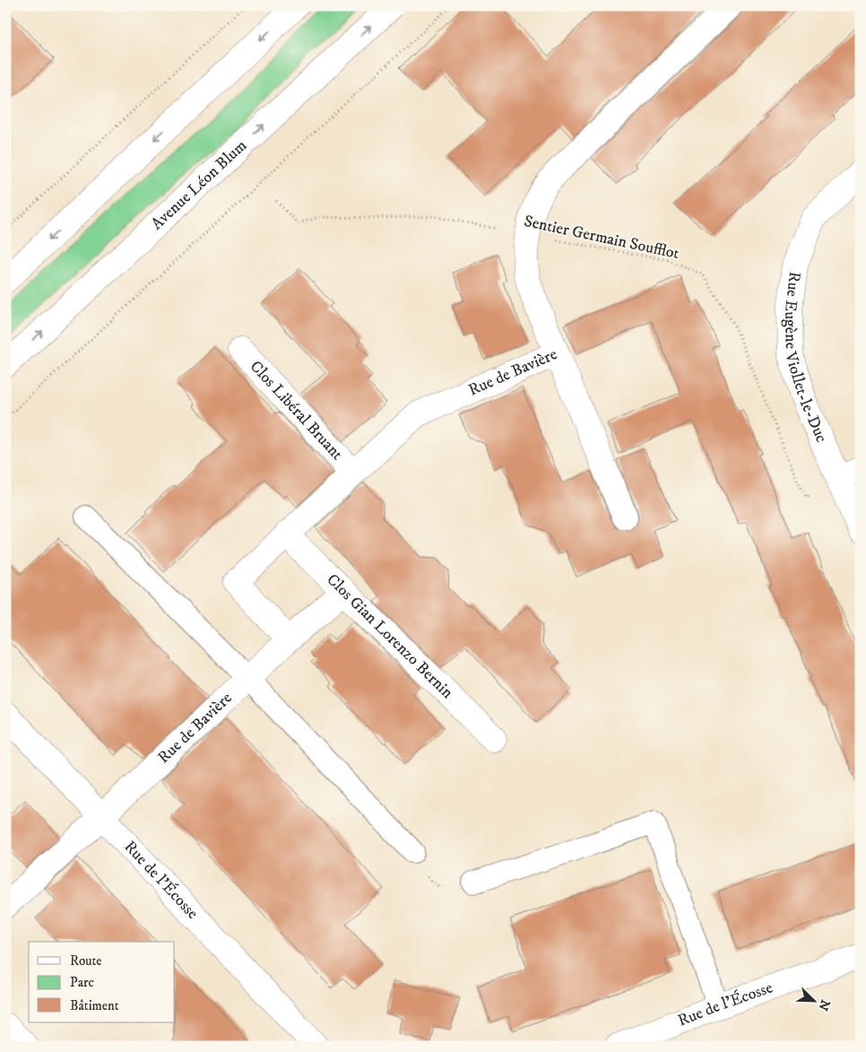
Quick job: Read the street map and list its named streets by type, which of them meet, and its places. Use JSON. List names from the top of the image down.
{
  "streets": {
    "street": [
      "Avenue Léon Blum",
      "Rue Eugène Viollet-le-Duc",
      "Rue de Bavière",
      "Clos Libéral Bruant",
      "Clos Gian Lorenzo Bernin",
      "Rue de l'Écosse"
    ],
    "path": ["Sentier Germain Soufflot"]
  },
  "crossings": [
    ["Sentier Germain Soufflot", "Rue Eugène Viollet-le-Duc"],
    ["Sentier Germain Soufflot", "Rue de Bavière"],
    ["Rue de Bavière", "Clos Libéral Bruant"],
    ["Rue de Bavière", "Clos Gian Lorenzo Bernin"],
    ["Rue de Bavière", "Rue de l'Écosse"]
  ],
  "legend": ["Route", "Parc", "Bâtiment"],
  "north": "bottom right"
}
